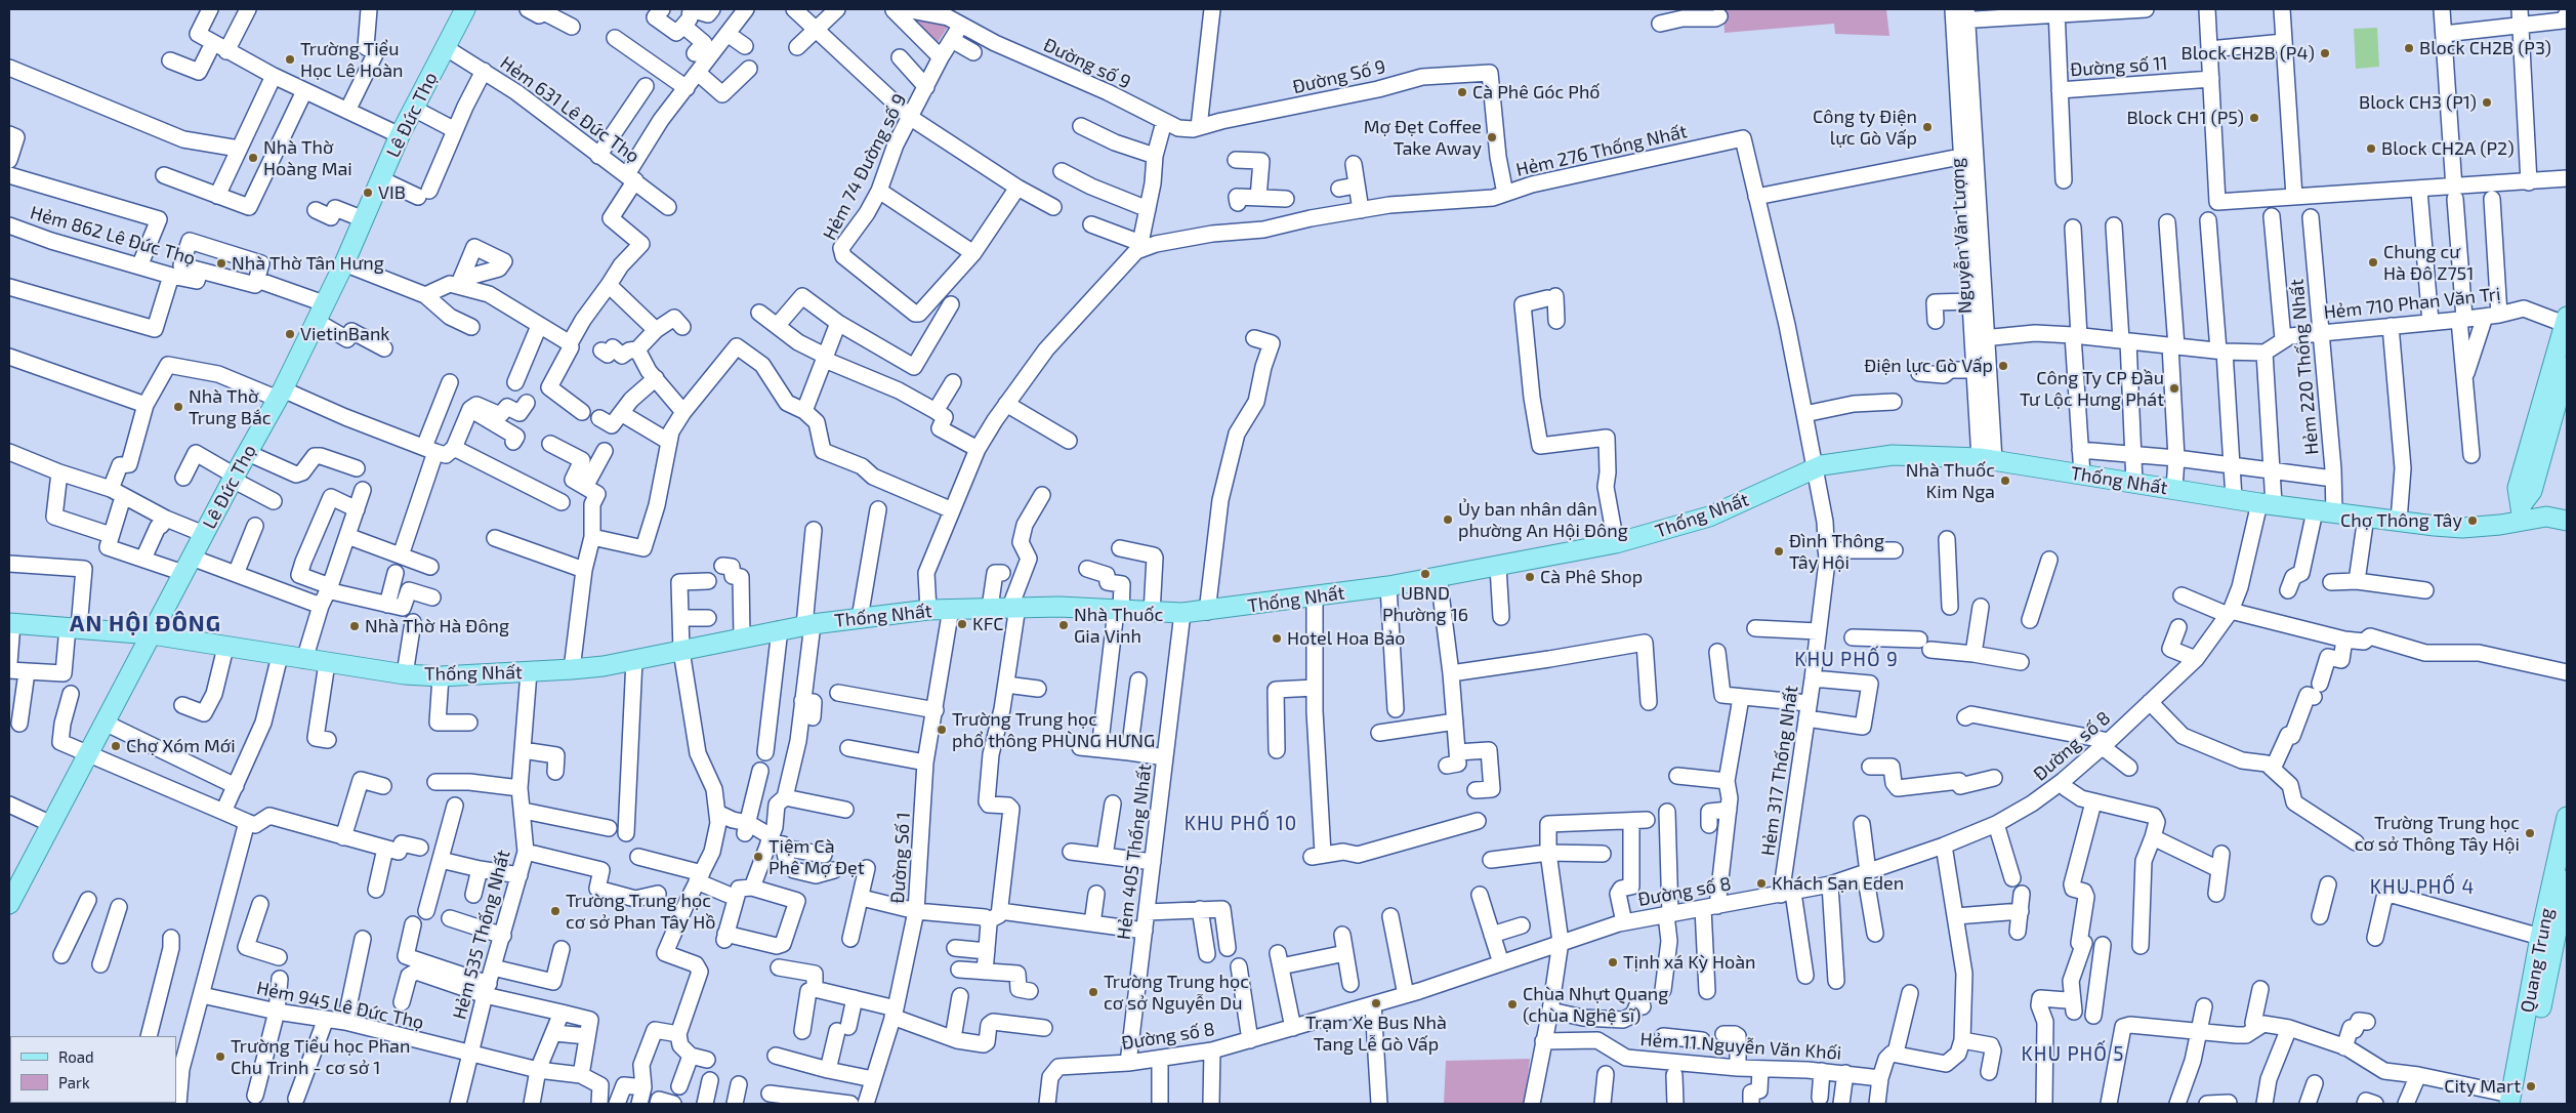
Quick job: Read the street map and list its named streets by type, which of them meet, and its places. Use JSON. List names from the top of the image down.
{
  "streets": {
    "main road": ["Lê Đức Thọ", "Thống Nhất", "Quang Trung"],
    "street": [
      "Đường số 9",
      "Đường số 11",
      "Đường Số 9",
      "Hẻm 631 Lê Đức Thọ",
      "Hẻm 276 Thống Nhất",
      "Hẻm 74 Đường số 9",
      "Hẻm 862 Lê Đức Thọ",
      "Nguyễn Văn Lượng",
      "Hẻm 710 Phan Văn Trị",
      "Hẻm 220 Thống Nhất",
      "Đường số 8",
      "Hẻm 317 Thống Nhất",
      "Hẻm 405 Thống Nhất",
      "Đường Số 1",
      "Hẻm 535 Thống Nhất",
      "Hẻm 945 Lê Đức Thọ",
      "Hẻm 11 Nguyễn Văn Khối"
    ]
  },
  "crossings": [
    ["Đường số 9", "Đường Số 9"],
    ["Đường số 9", "Hẻm 74 Đường số 9"],
    ["Đường Số 9", "Hẻm 276 Thống Nhất"],
    ["Hẻm 631 Lê Đức Thọ", "Lê Đức Thọ"],
    ["Lê Đức Thọ", "Hẻm 862 Lê Đức Thọ"],
    ["Lê Đức Thọ", "Thống Nhất"],
    ["Hẻm 276 Thống Nhất", "Thống Nhất"],
    ["Hẻm 276 Thống Nhất", "Hẻm 317 Thống Nhất"],
    ["Nguyễn Văn Lượng", "Thống Nhất"],
    ["Hẻm 710 Phan Văn Trị", "Hẻm 220 Thống Nhất"],
    ["Hẻm 710 Phan Văn Trị", "Đường số 8"],
    ["Hẻm 220 Thống Nhất", "Thống Nhất"],
    ["Thống Nhất", "Đường số 8"],
    ["Thống Nhất", "Hẻm 317 Thống Nhất"],
    ["Thống Nhất", "Hẻm 405 Thống Nhất"],
    ["Thống Nhất", "Đường Số 1"],
    ["Thống Nhất", "Hẻm 535 Thống Nhất"],
    ["Đường số 8", "Hẻm 317 Thống Nhất"],
    ["Đường số 8", "Hẻm 405 Thống Nhất"],
    ["Hẻm 535 Thống Nhất", "Hẻm 945 Lê Đức Thọ"]
  ],
  "districts": [
    "AN HỘI ĐÔNG",
    "KHU PHỐ 9",
    "KHU PHỐ 10",
    "KHU PHỐ 4",
    "KHU PHỐ 5"
  ],
  "places": [
    "Block CH2B (P3)",
    "Block CH2B (P4)",
    "Trường Tiểu Học Lê Hoàn",
    "Cà Phê Góc Phố",
    "Block CH3 (P1)",
    "Block CH1 (P5)",
    "Công ty Điện lực Gò Vấp",
    "Mợ Đẹt Coffee Take Away",
    "Block CH2A (P2)",
    "Nhà Thờ Hoàng Mai",
    "VIB",
    "Chung cư Hà Đô Z751",
    "Nhà Thờ Tân Hưng",
    "VietinBank",
    "Điện lực Gò Vấp",
    "Công Ty CP Đầu Tư Lộc Hưng Phát",
    "Nhà Thờ Trung Bắc",
    "Nhà Thuốc Kim Nga",
    "Ủy ban nhân dân phường An Hội Đông",
    "Chợ Thông Tây",
    "Đình Thông Tây Hội",
    "UBND Phường 16",
    "Cà Phê Shop",
    "KFC",
    "Nhà Thuốc Gia Vinh",
    "Nhà Thờ Hà Đông",
    "Hotel Hoa Bảo",
    "Trường Trung học phổ thông PHÙNG HƯNG",
    "Chợ Xóm Mới",
    "Trường Trung học cơ sở Thông Tây Hội",
    "Tiệm Cà Phê Mợ Đẹt",
    "Khách Sạn Eden",
    "Trường Trung học cơ sở Phan Tây Hồ",
    "Tịnh xá Kỳ Hoàn",
    "Trường Trung học cơ sở Nguyễn Du",
    "Trạm Xe Bus Nhà Tang Lễ Gò Vấp",
    "Chùa Nhựt Quang (chùa Nghệ sĩ)",
    "Trường Tiểu học Phan Chu Trinh - cơ sở 1",
    "City Mart"
  ],
  "legend": ["Road", "Park"]
}
